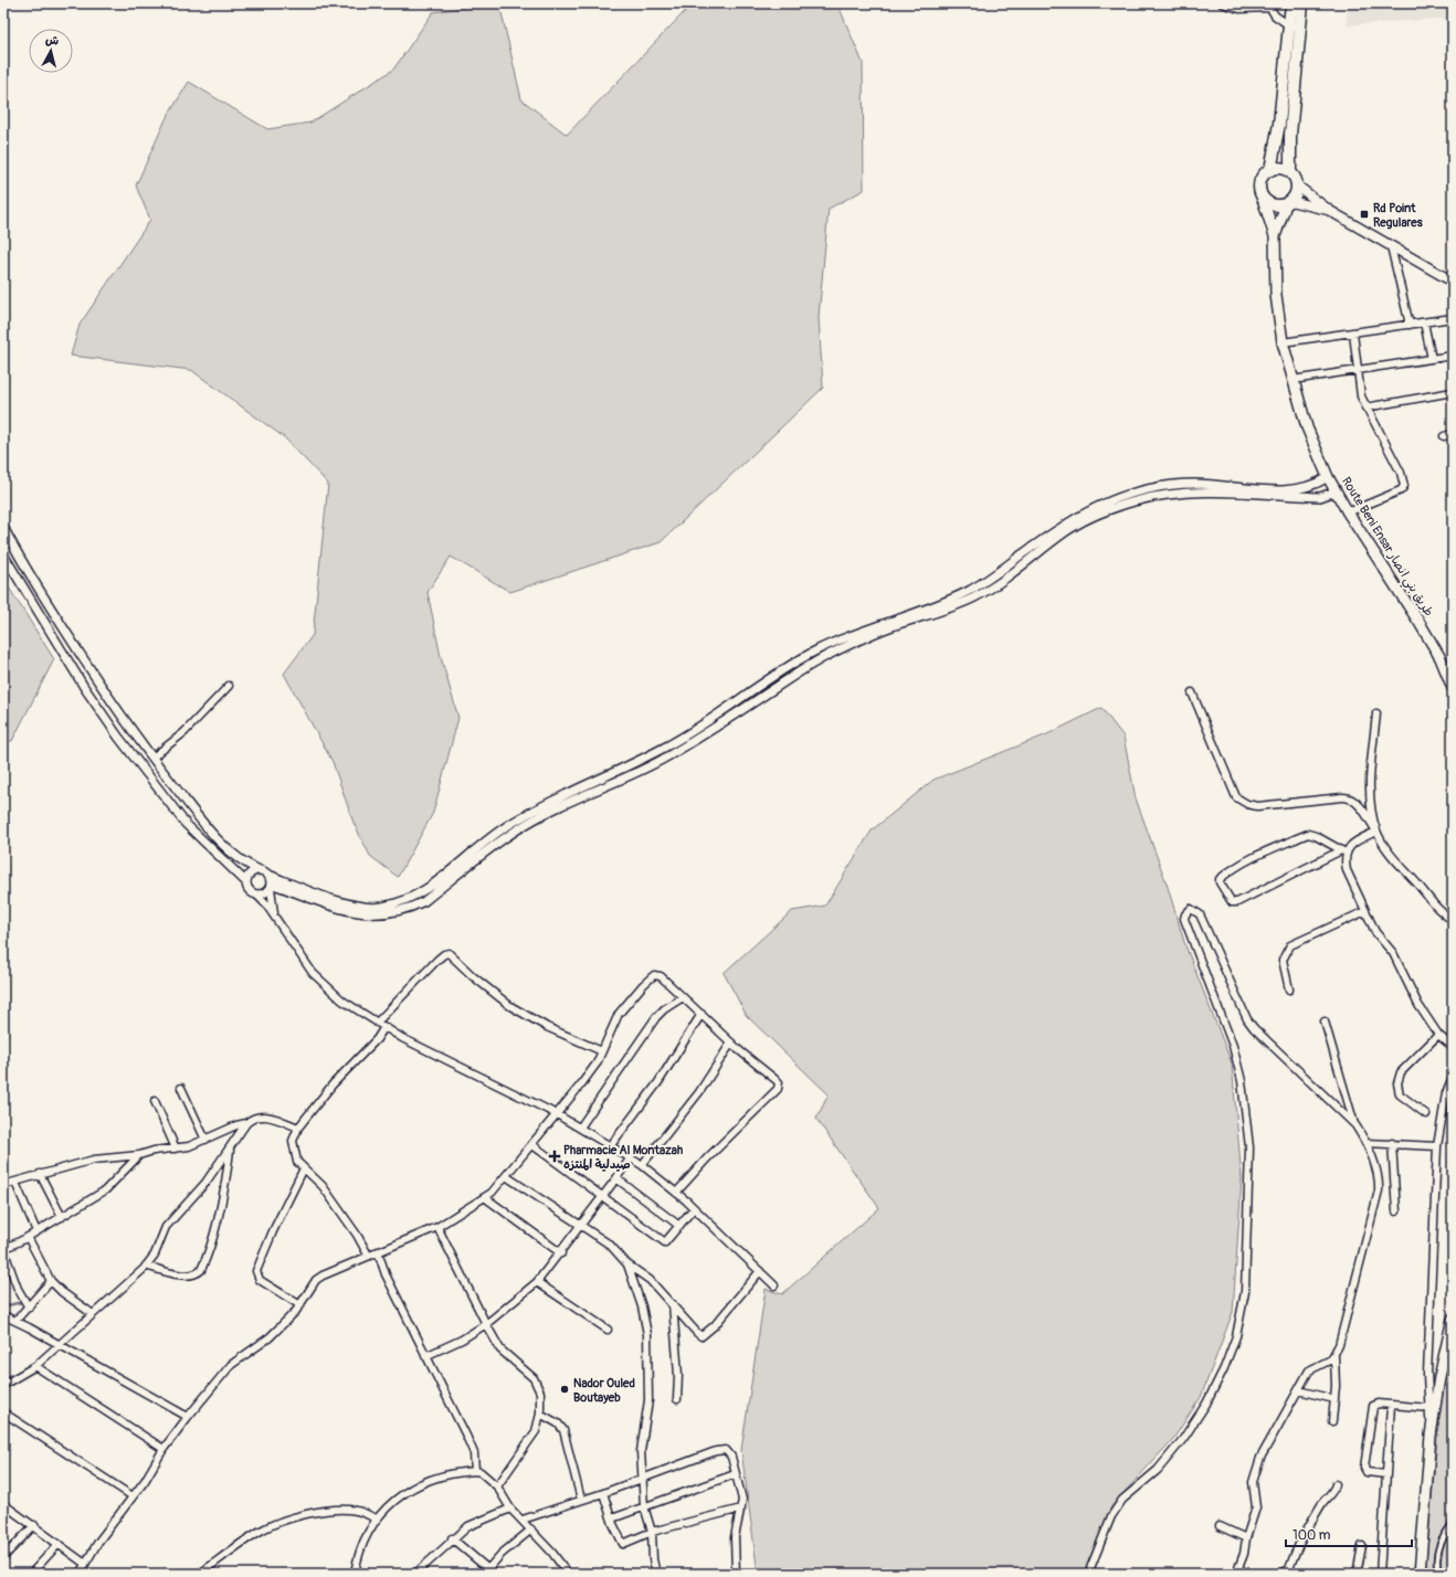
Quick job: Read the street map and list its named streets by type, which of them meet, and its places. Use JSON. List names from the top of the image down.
{
  "streets": {
    "main road": ["Route Beni Ensar طريق بني انصار"]
  },
  "places": {
    "transit": ["Rd Point Regulares"],
    "health": ["Pharmacie Al Montazah صيدلية المنتزه"],
    "other": ["Nador Ouled Boutayeb"]
  },
  "scale_bar": "100 m",
  "north": "top"
}
